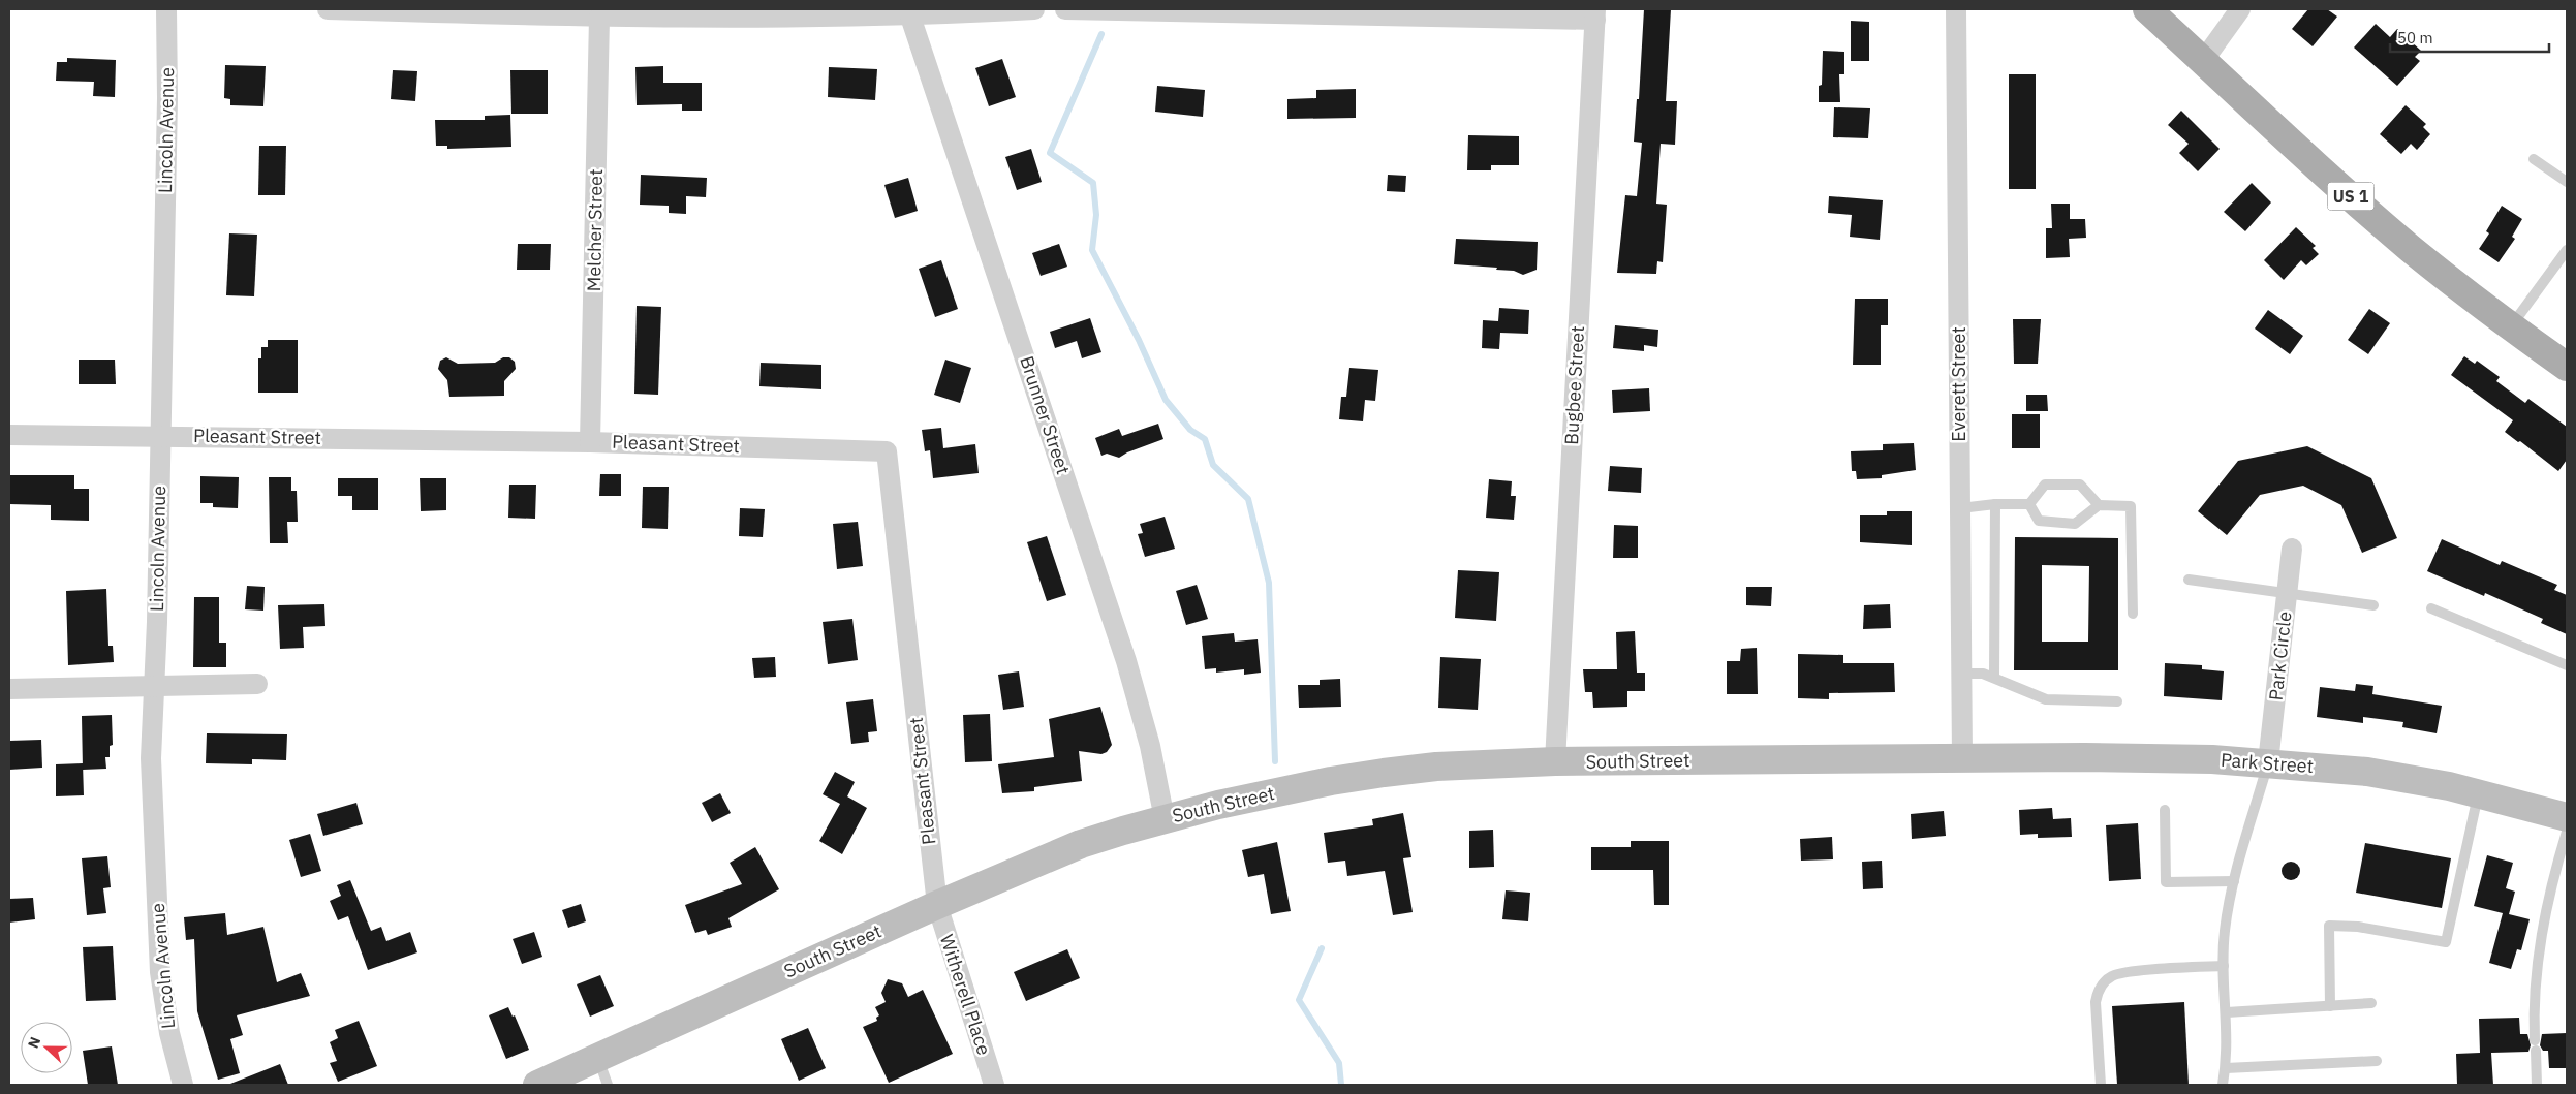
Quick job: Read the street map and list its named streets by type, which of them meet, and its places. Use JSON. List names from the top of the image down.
{
  "streets": {
    "main road": ["US 1", "South Street", "Park Street"],
    "street": [
      "Lincoln Avenue",
      "Melcher Street",
      "Everett Street",
      "Bugbee Street",
      "Brunner Street",
      "Pleasant Street",
      "Park Circle",
      "Witherell Place"
    ]
  },
  "crossings": [
    ["Lincoln Avenue", "Pleasant Street"],
    ["Melcher Street", "Pleasant Street"],
    ["Everett Street", "South Street"],
    ["Everett Street", "Park Street"],
    ["Bugbee Street", "South Street"],
    ["Brunner Street", "South Street"],
    ["Pleasant Street", "South Street"],
    ["Pleasant Street", "Witherell Place"],
    ["Park Circle", "Park Street"],
    ["South Street", "Park Street"],
    ["South Street", "Witherell Place"]
  ],
  "scale_bar": "50 m",
  "north": "left"
}
